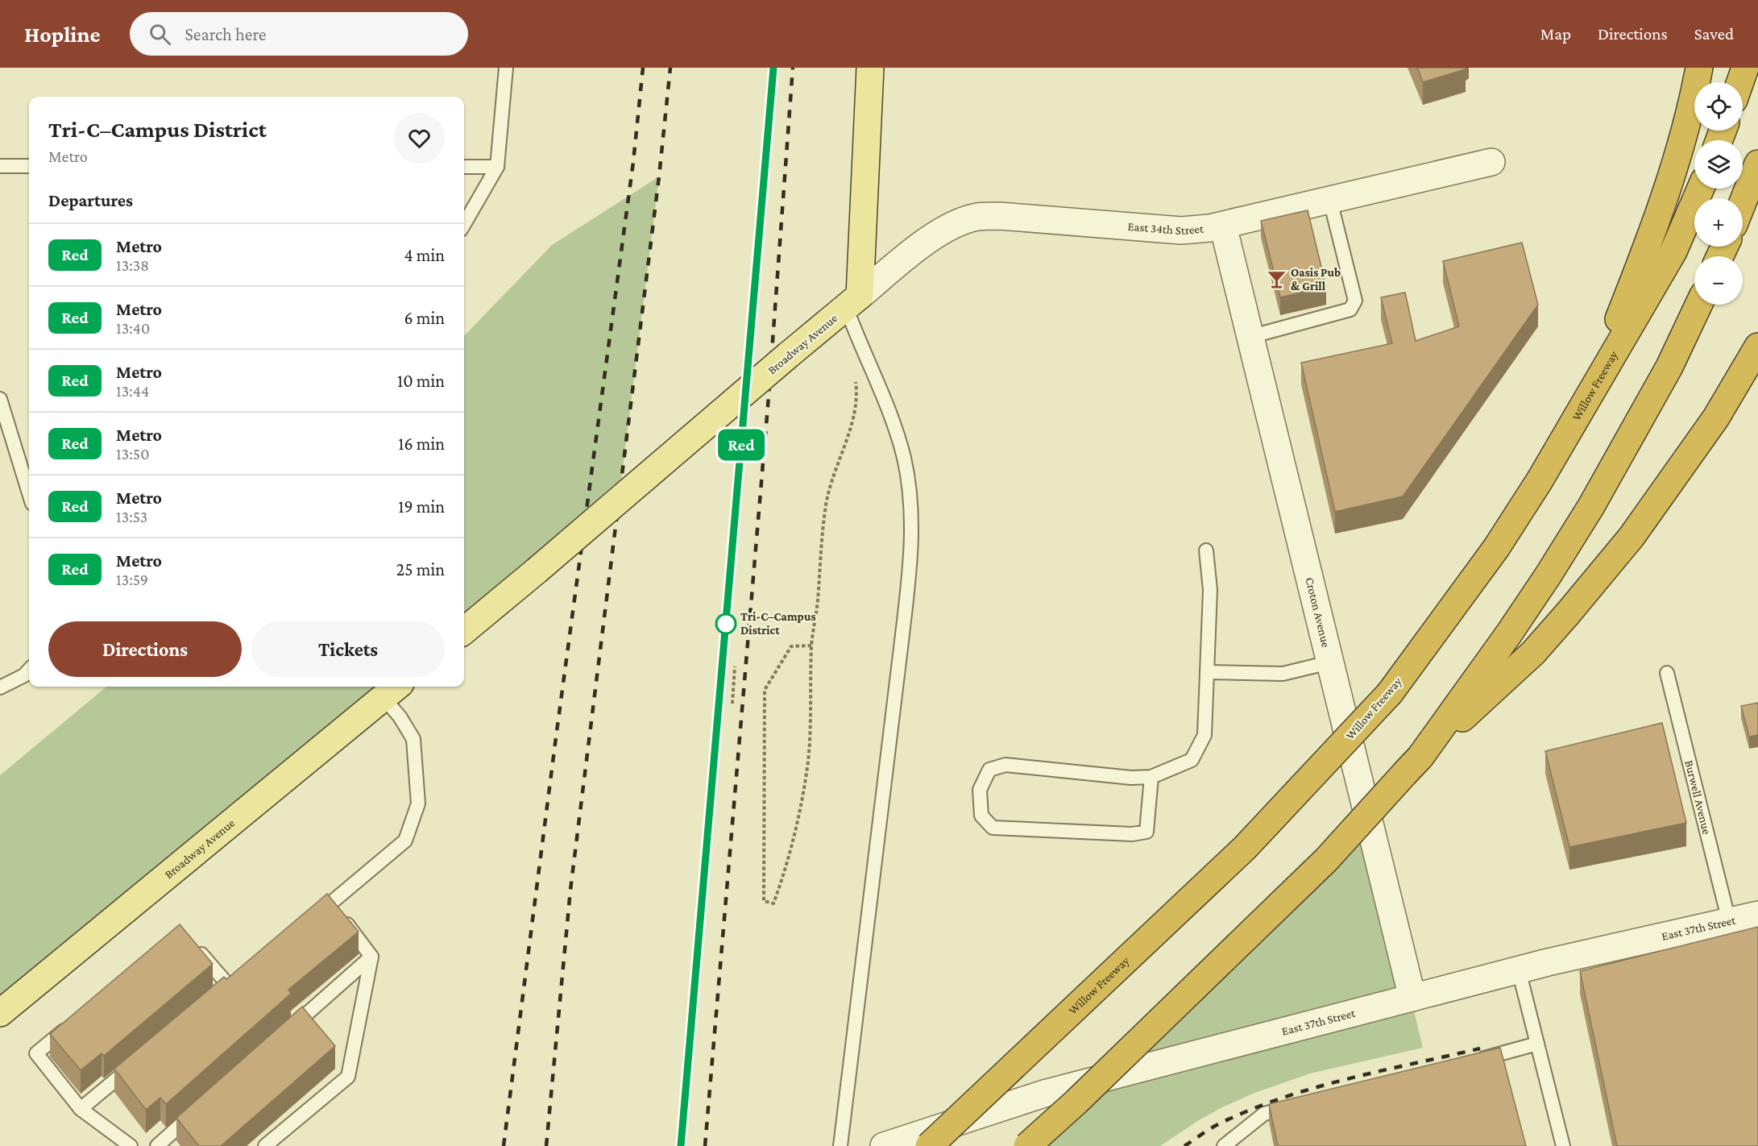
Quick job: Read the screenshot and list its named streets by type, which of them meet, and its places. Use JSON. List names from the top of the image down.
{
  "streets": {
    "highway": ["Willow Freeway"],
    "main road": ["Broadway Avenue"],
    "street": ["East 34th Street", "Croton Avenue", "East 37th Street"],
    "lane": ["Burwell Avenue"]
  },
  "crossings": [
    ["East 34th Street", "Broadway Avenue"],
    ["East 34th Street", "Croton Avenue"],
    ["Croton Avenue", "East 37th Street"],
    ["Burwell Avenue", "East 37th Street"]
  ],
  "places": {
    "bar": ["Oasis Pub & Grill"],
    "other": ["Tri-C–Campus District"]
  },
  "lines": ["metro line Red"],
  "page": {
    "header": "Hopline",
    "search": "Search here",
    "nav": ["Map", "Directions", "Saved"],
    "on_map": "Red",
    "map_buttons": ["+", "−"],
    "heading": [
      ["Tri-C–Campus District", "Metro"],
      "Departures"
    ],
    "list": [
      {
        "mark": "Red",
        "name": "Metro",
        "note": "13:38",
        "value": "4 min"
      },
      {
        "mark": "Red",
        "name": "Metro",
        "note": "13:40",
        "value": "6 min"
      },
      {
        "mark": "Red",
        "name": "Metro",
        "note": "13:44",
        "value": "10 min"
      },
      {
        "mark": "Red",
        "name": "Metro",
        "note": "13:50",
        "value": "16 min"
      },
      {
        "mark": "Red",
        "name": "Metro",
        "note": "13:53",
        "value": "19 min"
      },
      {
        "mark": "Red",
        "name": "Metro",
        "note": "13:59",
        "value": "25 min"
      }
    ],
    "buttons": ["Directions", "Tickets"]
  }
}
